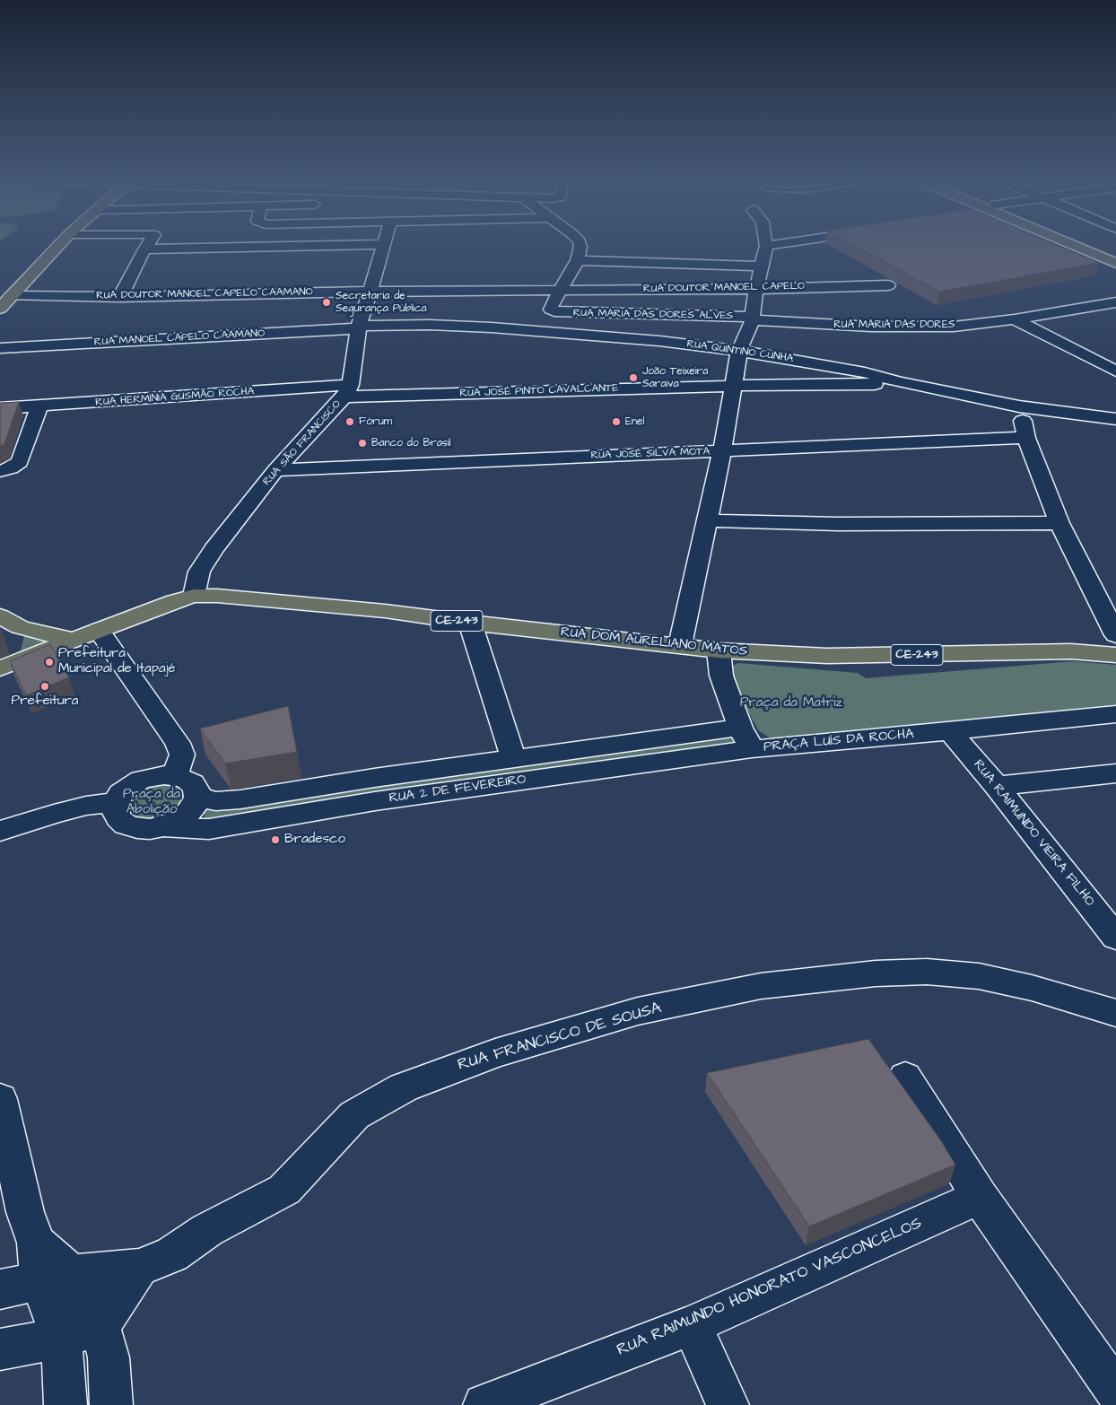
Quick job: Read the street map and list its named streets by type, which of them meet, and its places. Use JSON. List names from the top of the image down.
{
  "streets": {
    "main road": ["CE-243", "RUA DOM AURELIANO MATOS"],
    "street": [
      "RUA DOUTOR MANOEL CAPELO",
      "RUA DOUTOR MANOEL CAPELO CAAMANO",
      "RUA MARIA DAS DORES ALVES",
      "RUA MARIA DAS DORES",
      "RUA MANOEL CAPELO CAAMANO",
      "RUA QUINTINO CUNHA",
      "RUA JOSÉ PINTO CAVALCANTE",
      "RUA HERMÍNIA GUSMÃO ROCHA",
      "RUA SÃO FRANCISCO",
      "RUA JOSÉ SILVA MOTA",
      "PRAÇA LUÍS DA ROCHA",
      "RUA 2 DE FEVEREIRO",
      "RUA RAIMUNDO VIEIRA FILHO",
      "RUA FRANCISCO DE SOUSA",
      "RUA RAIMUNDO HONORATO VASCONCELOS"
    ]
  },
  "crossings": [
    ["RUA DOUTOR MANOEL CAPELO", "RUA DOUTOR MANOEL CAPELO CAAMANO"],
    ["RUA DOUTOR MANOEL CAPELO", "RUA MARIA DAS DORES ALVES"],
    ["RUA DOUTOR MANOEL CAPELO CAAMANO", "RUA MARIA DAS DORES ALVES"],
    ["RUA MARIA DAS DORES ALVES", "RUA MARIA DAS DORES"],
    ["RUA MANOEL CAPELO CAAMANO", "RUA QUINTINO CUNHA"],
    ["RUA QUINTINO CUNHA", "RUA JOSÉ PINTO CAVALCANTE"],
    ["RUA JOSÉ PINTO CAVALCANTE", "RUA HERMÍNIA GUSMÃO ROCHA"],
    ["RUA JOSÉ PINTO CAVALCANTE", "RUA SÃO FRANCISCO"],
    ["RUA HERMÍNIA GUSMÃO ROCHA", "RUA SÃO FRANCISCO"],
    ["RUA SÃO FRANCISCO", "RUA JOSÉ SILVA MOTA"],
    ["RUA SÃO FRANCISCO", "RUA DOM AURELIANO MATOS"],
    ["PRAÇA LUÍS DA ROCHA", "RUA 2 DE FEVEREIRO"],
    ["PRAÇA LUÍS DA ROCHA", "RUA RAIMUNDO VIEIRA FILHO"]
  ],
  "parks": ["Praça da Matriz", "Praça da Abolição"],
  "places": [
    "Secretaria de Segurança Pública",
    "João Teixeira Saraiva",
    "Fórum",
    "Enel",
    "Banco do Brasil",
    "Prefeitura Municipal de Itapajé",
    "Prefeitura",
    "Bradesco"
  ]
}
